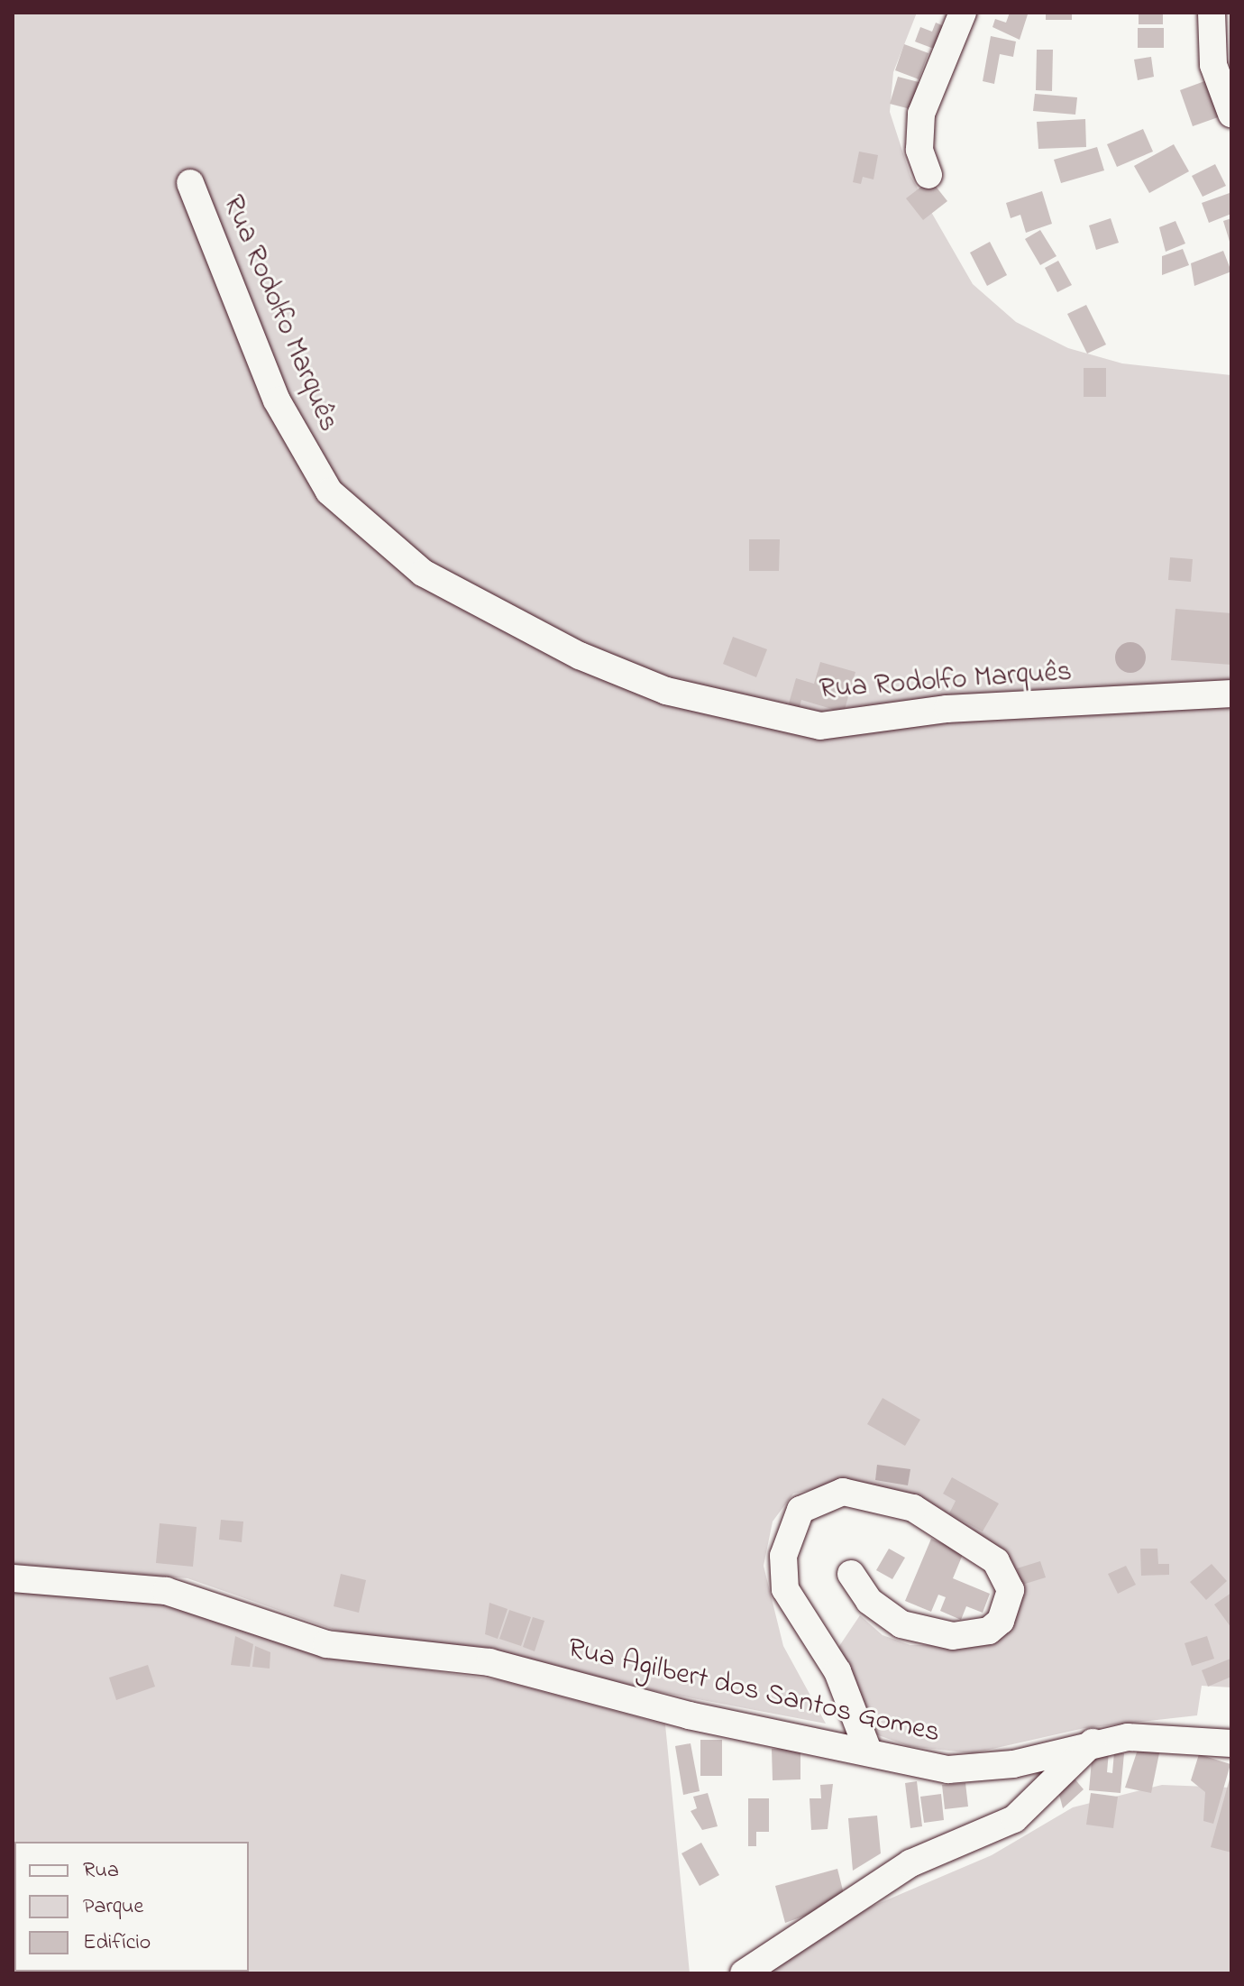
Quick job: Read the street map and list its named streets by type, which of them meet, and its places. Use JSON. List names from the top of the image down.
{
  "streets": {
    "street": ["Rua Rodolfo Marquês", "Rua Agilbert dos Santos Gomes"]
  },
  "legend": ["Rua", "Parque", "Edifício"]
}
